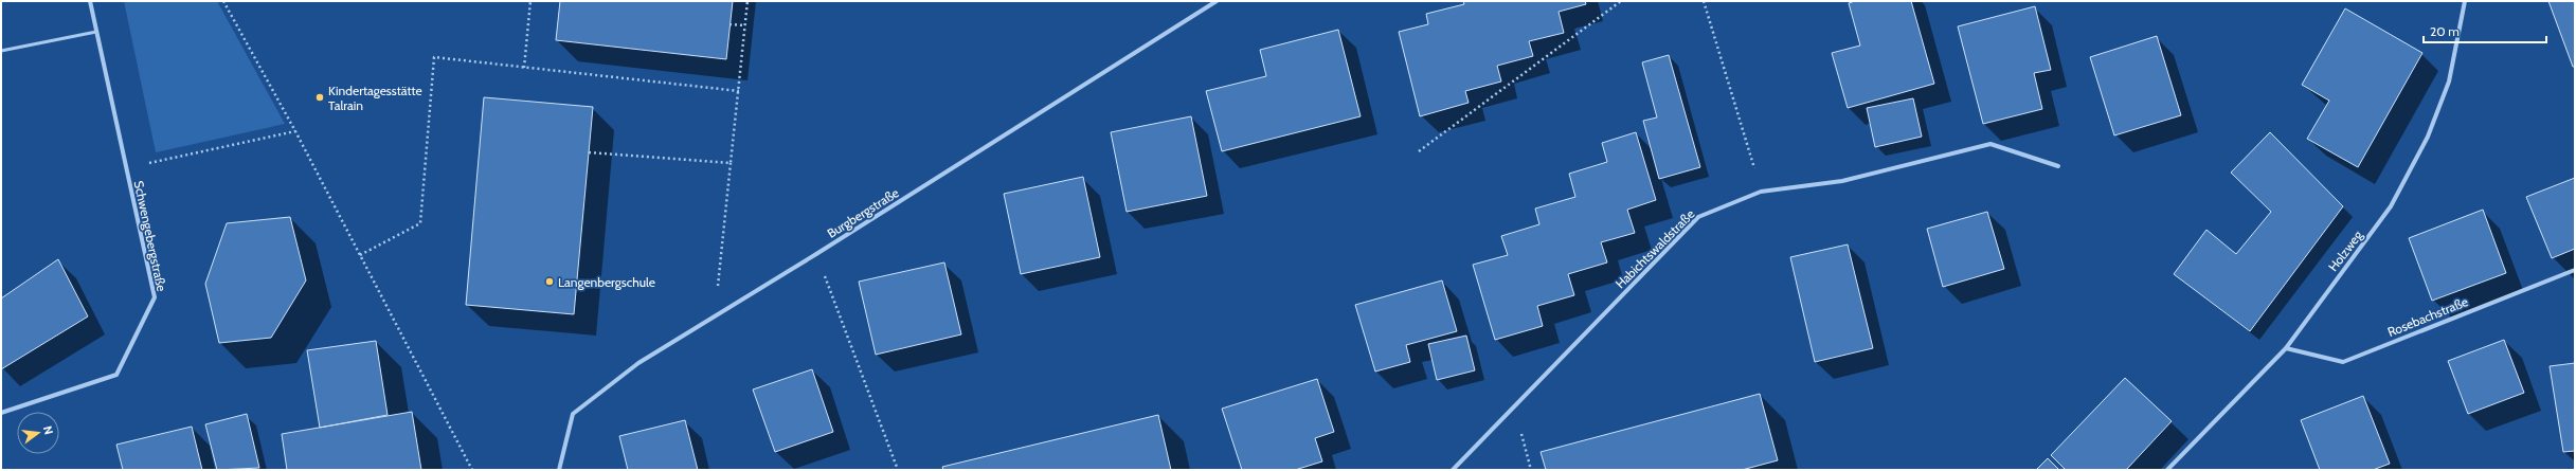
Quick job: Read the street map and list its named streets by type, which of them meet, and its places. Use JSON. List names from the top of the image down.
{
  "streets": {
    "street": [
      "Burgbergstraße",
      "Schwengebergstraße",
      "Habichtswaldstraße",
      "Holzweg",
      "Rosebachstraße"
    ]
  },
  "crossings": [
    ["Holzweg", "Rosebachstraße"]
  ],
  "places": ["Kindertagesstätte Talrain", "Langenbergschule"],
  "scale_bar": "20 m",
  "north": "right"
}
